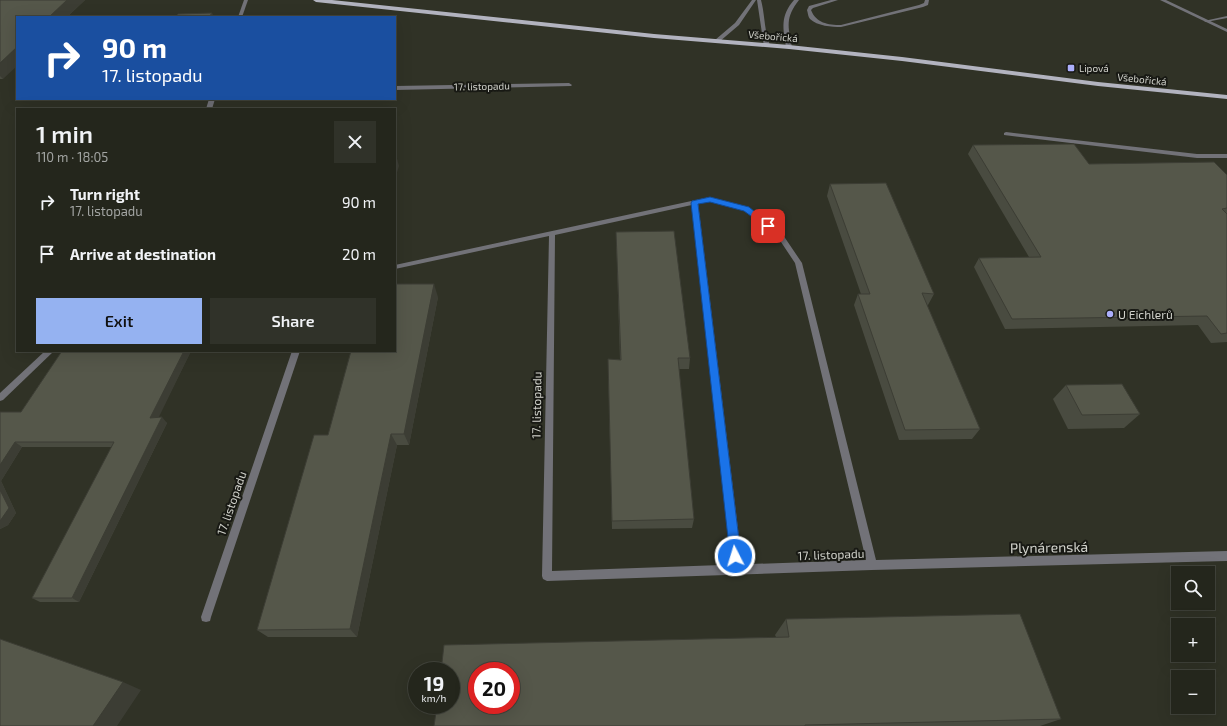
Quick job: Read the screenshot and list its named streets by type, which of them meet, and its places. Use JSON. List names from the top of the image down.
{
  "streets": {
    "main road": ["Všebořická"],
    "street": ["17. listopadu", "Plynárenská"]
  },
  "crossings": [
    ["17. listopadu", "Plynárenská"]
  ],
  "places": {
    "transit": ["Lipová"],
    "other": ["U Eichlerů"]
  },
  "page": {
    "turn": ["90 m", "17. listopadu"],
    "heading": ["1 min", "110 m · 18:05"],
    "list": [
      {
        "name": "Turn right",
        "note": "17. listopadu",
        "value": "90 m"
      },
      {
        "name": "Arrive at destination",
        "value": "20 m"
      }
    ],
    "buttons": ["Exit", "Share"],
    "map_buttons": ["+", "−"],
    "speed": "19 km/h",
    "limit": "20"
  }
}
